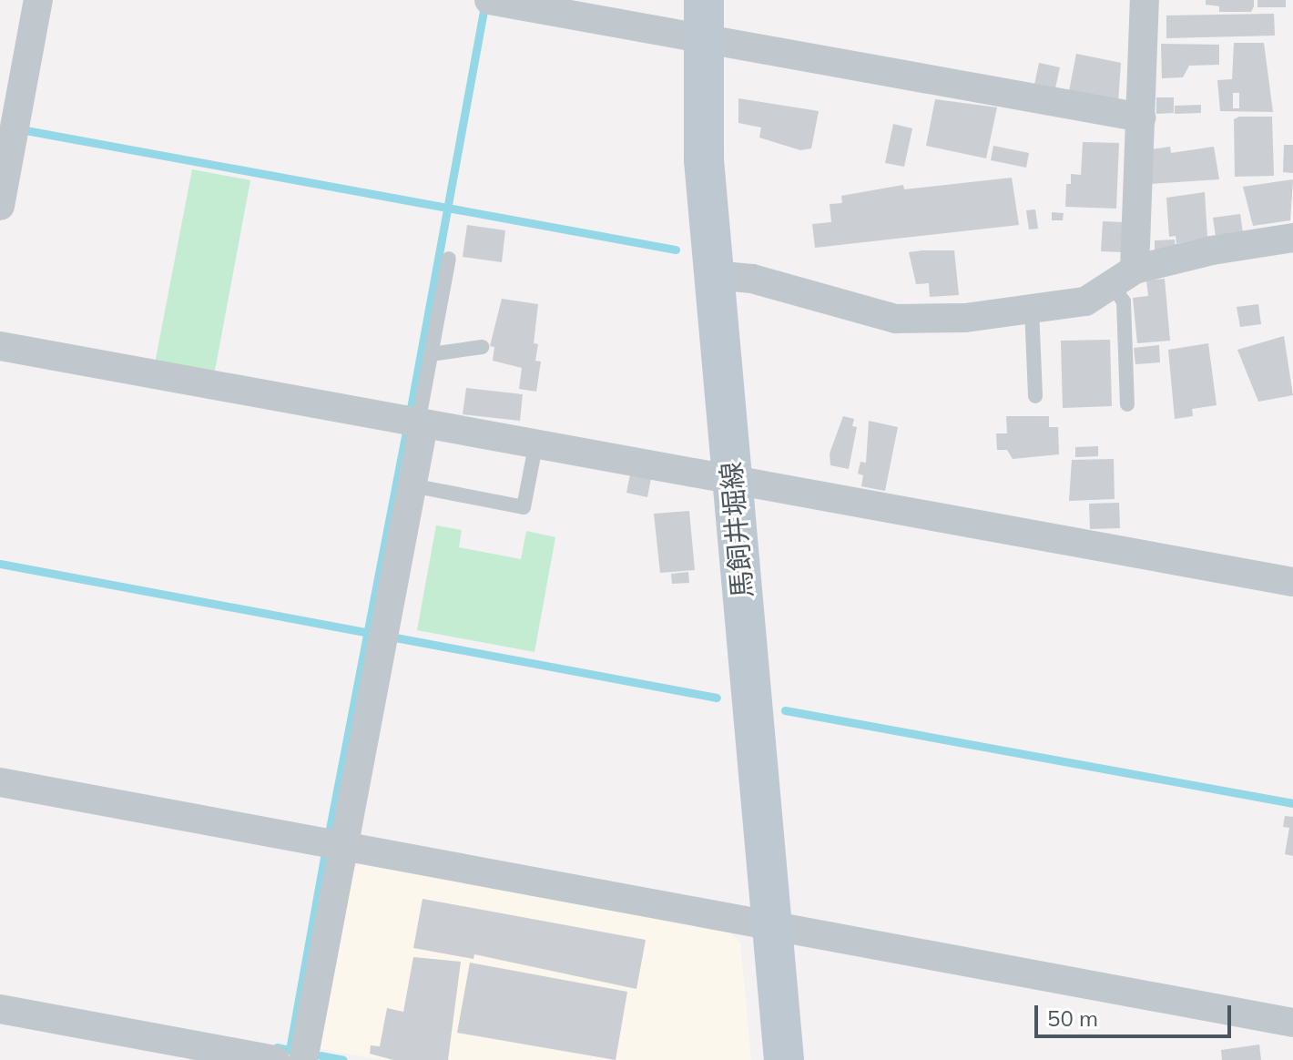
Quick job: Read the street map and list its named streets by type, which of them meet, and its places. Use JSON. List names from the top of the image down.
{
  "streets": {
    "main road": ["馬飼井堀線"]
  },
  "scale_bar": "50 m"
}
